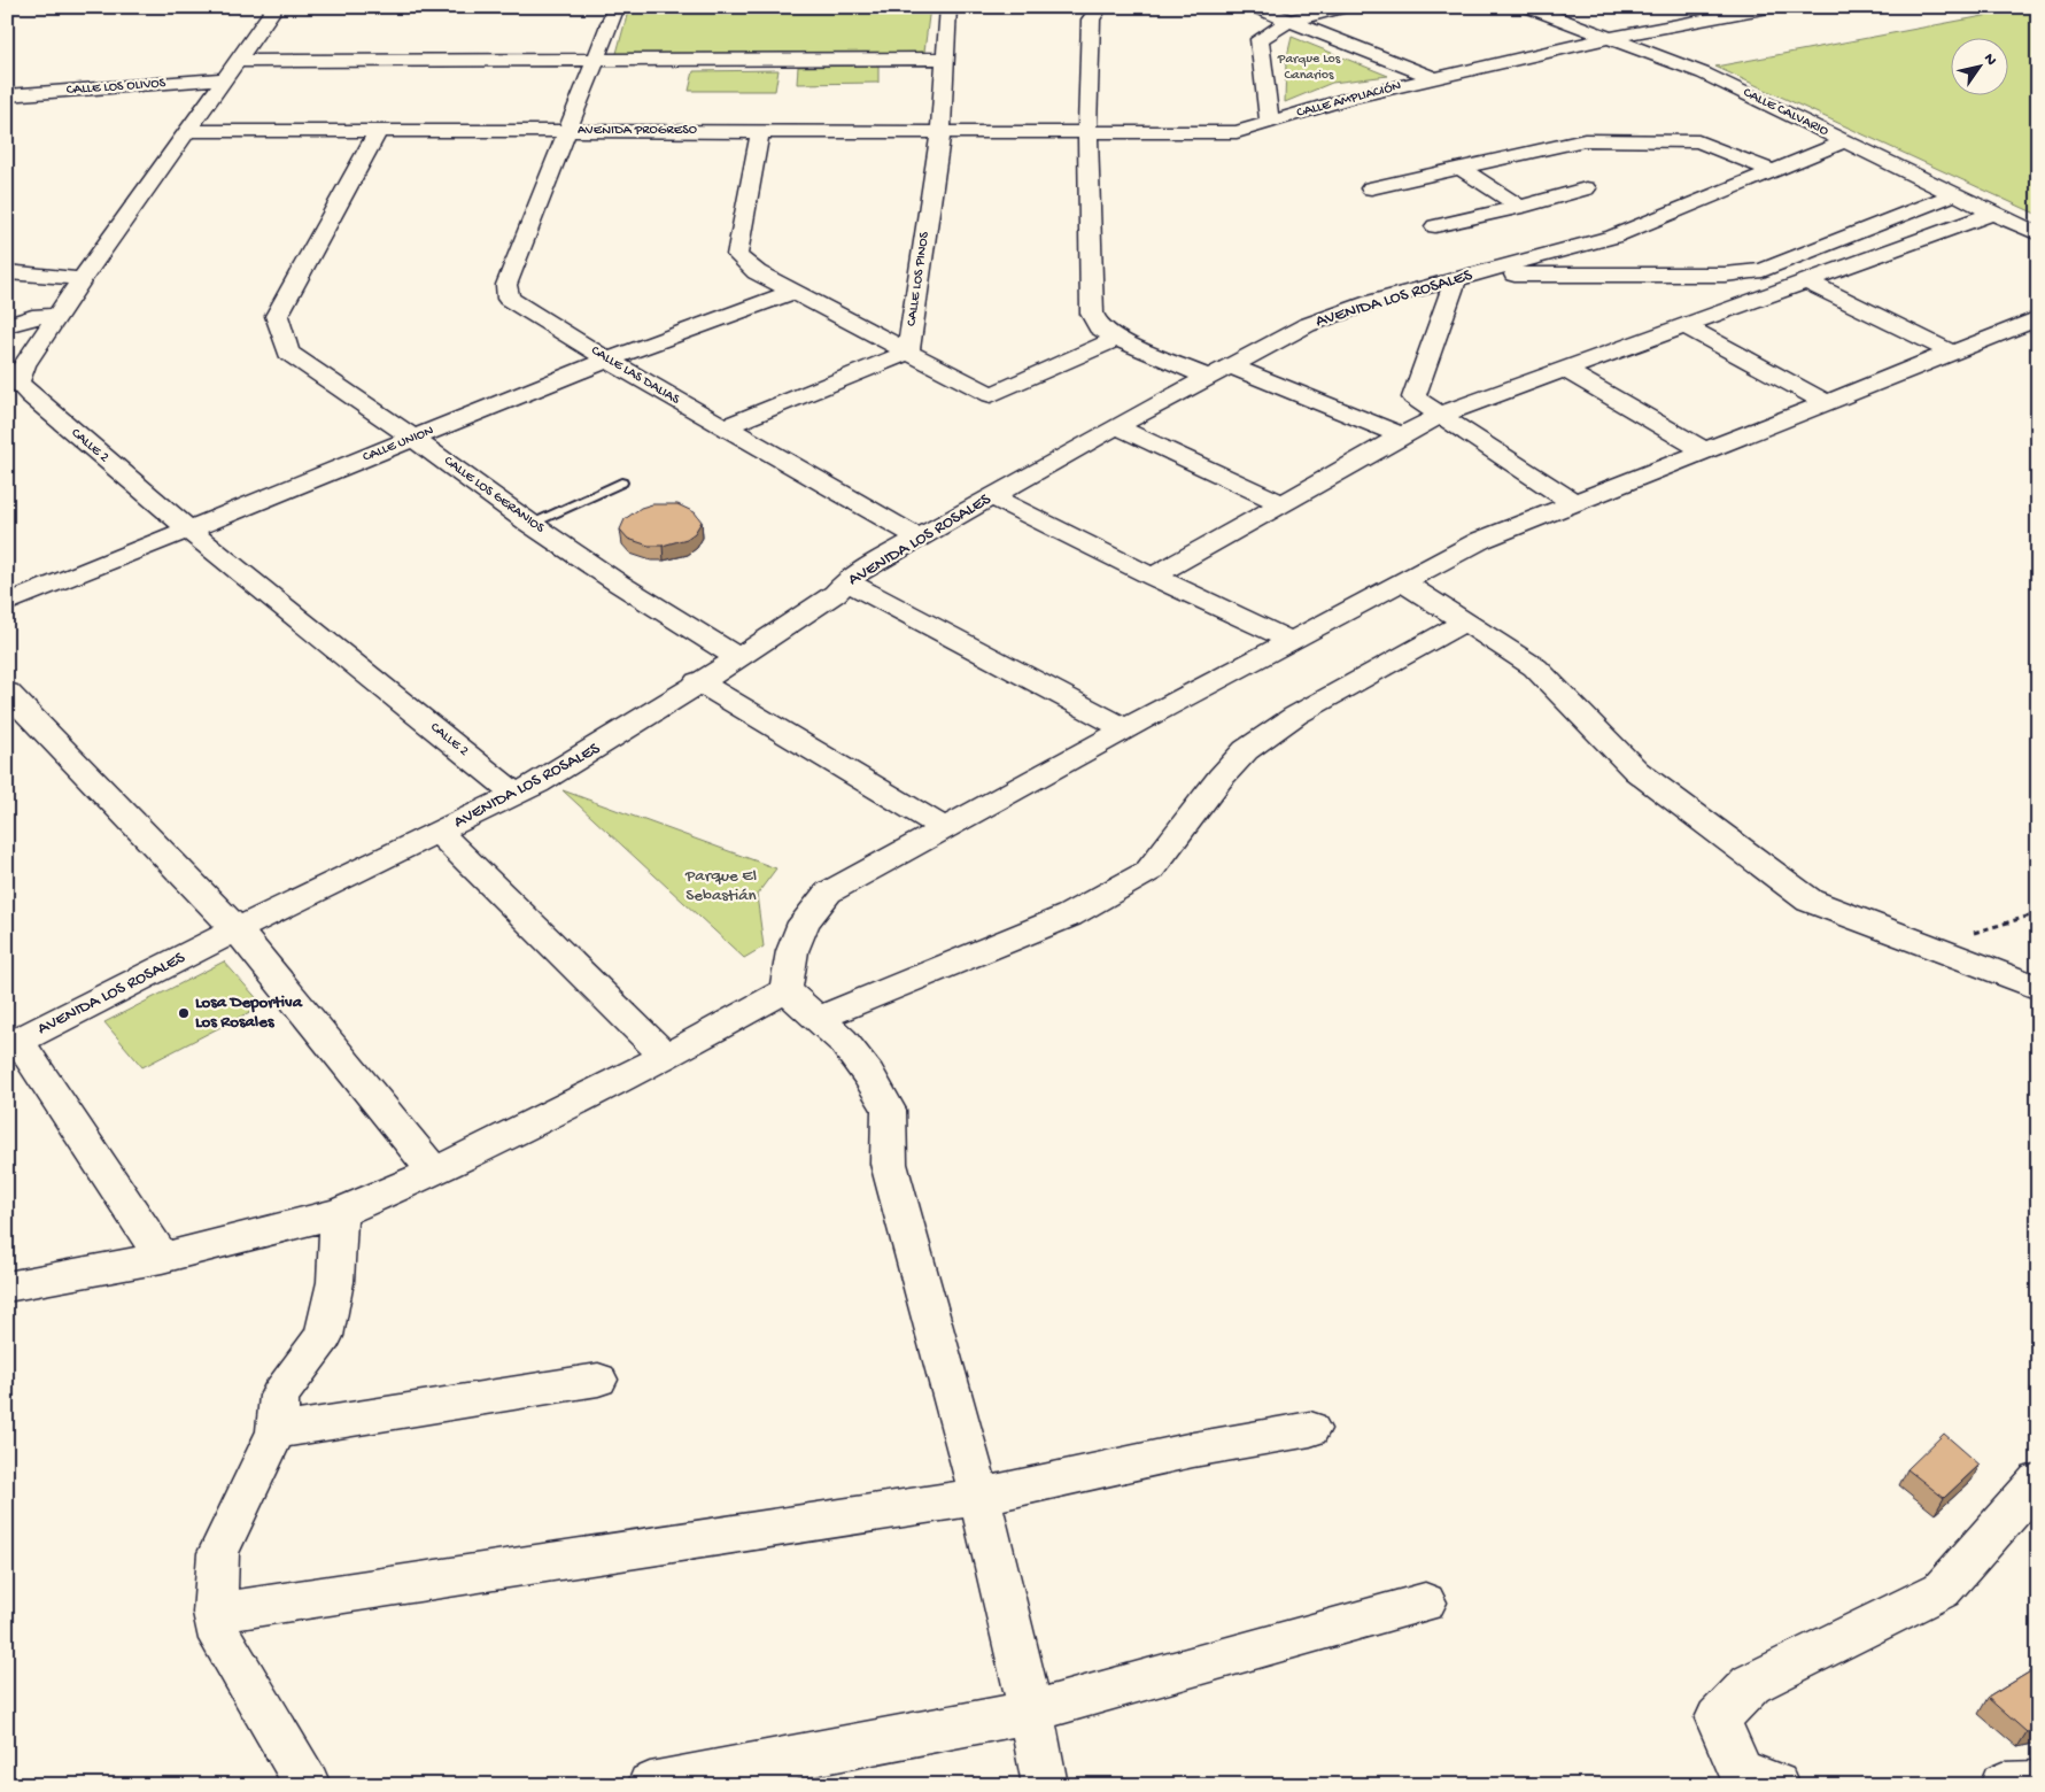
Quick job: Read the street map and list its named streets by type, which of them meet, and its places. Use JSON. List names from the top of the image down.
{
  "streets": {
    "street": [
      "CALLE LOS OLIVOS",
      "CALLE AMPLIACIÓN",
      "CALLE CALVARIO",
      "AVENIDA PROGRESO",
      "CALLE LOS PINOS",
      "AVENIDA LOS ROSALES",
      "CALLE LAS DALIAS",
      "CALLE UNION",
      "CALLE 2",
      "CALLE LOS GERANIOS"
    ]
  },
  "crossings": [
    ["CALLE LOS OLIVOS", "CALLE 2"],
    ["CALLE AMPLIACIÓN", "CALLE CALVARIO"],
    ["CALLE AMPLIACIÓN", "AVENIDA PROGRESO"],
    ["CALLE CALVARIO", "AVENIDA LOS ROSALES"],
    ["AVENIDA PROGRESO", "CALLE LOS PINOS"],
    ["AVENIDA PROGRESO", "CALLE LAS DALIAS"],
    ["AVENIDA PROGRESO", "CALLE 2"],
    ["AVENIDA PROGRESO", "CALLE LOS GERANIOS"],
    ["CALLE LOS PINOS", "CALLE LAS DALIAS"],
    ["AVENIDA LOS ROSALES", "CALLE LAS DALIAS"],
    ["AVENIDA LOS ROSALES", "CALLE 2"],
    ["AVENIDA LOS ROSALES", "CALLE LOS GERANIOS"],
    ["CALLE LAS DALIAS", "CALLE UNION"],
    ["CALLE UNION", "CALLE 2"],
    ["CALLE UNION", "CALLE LOS GERANIOS"]
  ],
  "parks": ["Parque Los Canarios", "Parque El Sebastián"],
  "places": ["Losa Deportiva Los Rosales"],
  "north": "top right"
}
